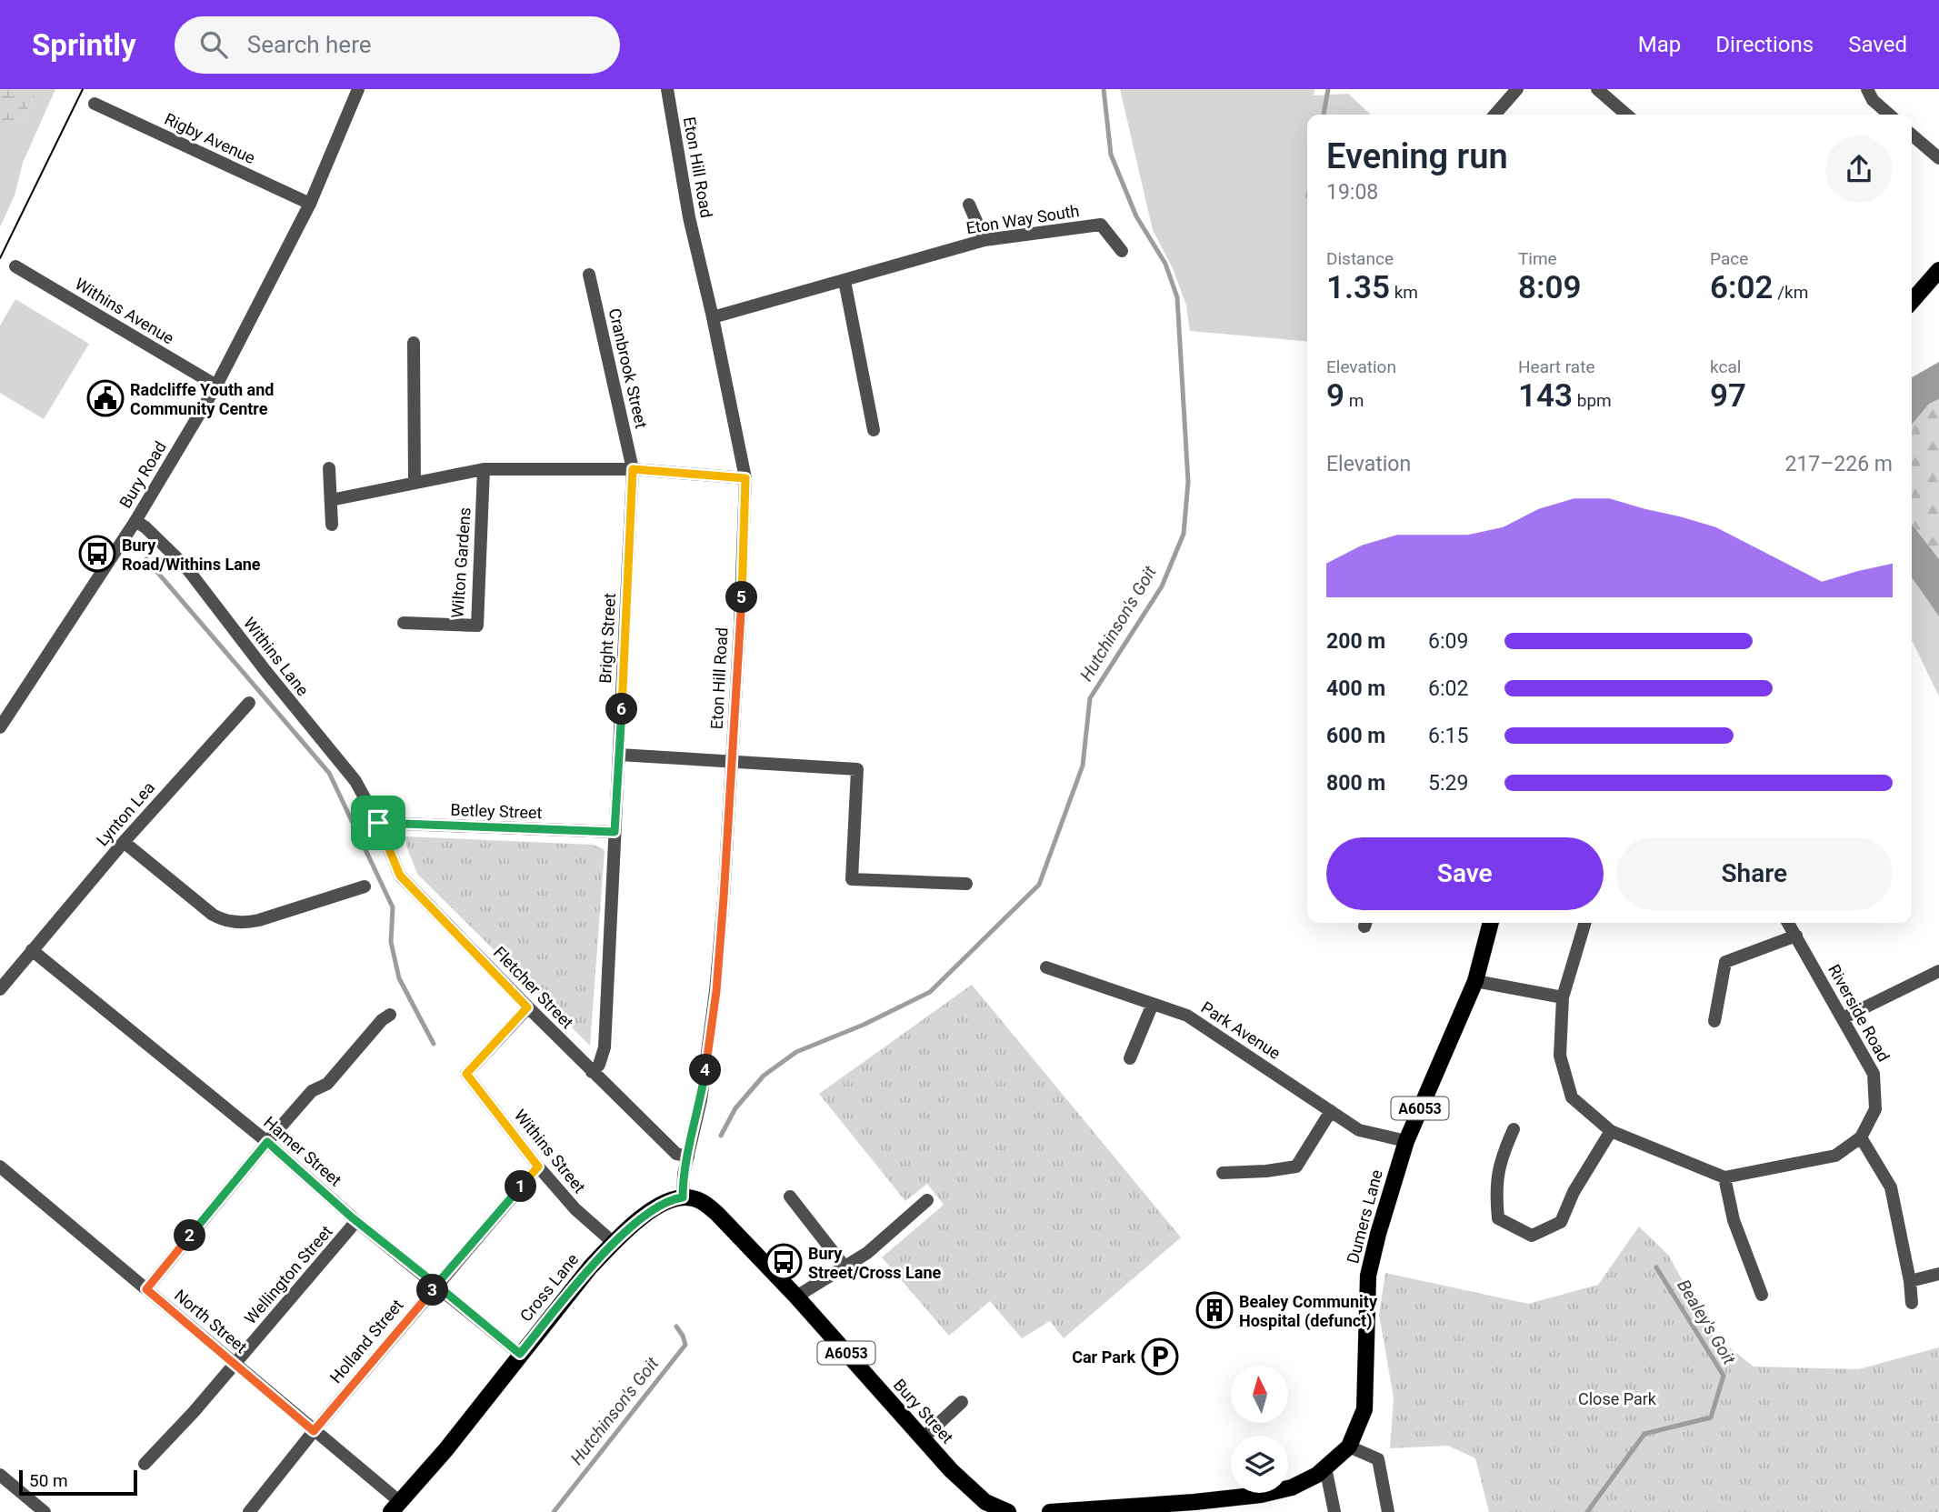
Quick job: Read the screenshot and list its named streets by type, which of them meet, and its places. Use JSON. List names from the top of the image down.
{
  "streets": {
    "main road": [
      "A6053",
      "Dumers Lane",
      "Cross Lane",
      "Bury Street"
    ],
    "street": [
      "Rigby Avenue",
      "Eton Hill Road",
      "Eton Way South",
      "Withins Avenue",
      "Cranbrook Street",
      "Bury Road",
      "Wilton Gardens",
      "Bright Street",
      "Withins Lane",
      "Betley Street",
      "Lynton Lea",
      "Fletcher Street",
      "Riverside Road",
      "Park Avenue",
      "Hamer Street",
      "Withins Street",
      "Wellington Street",
      "North Street",
      "Holland Street"
    ]
  },
  "crossings": [
    ["Rigby Avenue", "Bury Road"],
    ["Eton Hill Road", "Eton Way South"],
    ["Eton Hill Road", "Fletcher Street"],
    ["Eton Hill Road", "Cross Lane"],
    ["Eton Hill Road", "Bury Street"],
    ["Withins Avenue", "Bury Road"],
    ["Cranbrook Street", "Bright Street"],
    ["Bury Road", "Withins Lane"],
    ["Bright Street", "Betley Street"],
    ["Bright Street", "Fletcher Street"],
    ["Withins Lane", "Betley Street"],
    ["Withins Lane", "Fletcher Street"],
    ["Betley Street", "Fletcher Street"],
    ["Lynton Lea", "Hamer Street"],
    ["Fletcher Street", "Withins Street"],
    ["Park Avenue", "Dumers Lane"],
    ["A6053", "Dumers Lane"],
    ["Hamer Street", "Wellington Street"],
    ["Hamer Street", "Cross Lane"],
    ["Hamer Street", "Holland Street"],
    ["Withins Street", "Cross Lane"],
    ["Withins Street", "Holland Street"],
    ["Wellington Street", "North Street"],
    ["Cross Lane", "North Street"],
    ["Cross Lane", "Bury Street"],
    ["North Street", "Holland Street"]
  ],
  "water": ["Hutchinson's Goit", "Bealey's Goit"],
  "parks": ["Close Park"],
  "places": {
    "public building": ["Radcliffe Youth and Community Centre"],
    "bus stop": ["Bury Road/Withins Lane", "Bury Street/Cross Lane"],
    "building": ["Bealey Community Hospital (defunct)"],
    "parking": ["Car Park"]
  },
  "scale_bar": "50 m",
  "north": "top",
  "page": {
    "header": "Sprintly",
    "search": "Search here",
    "nav": ["Map", "Directions", "Saved"],
    "heading": ["Evening run", "19:08"],
    "stats": [
      ["Distance", "1.35 km"],
      ["Time", "8:09"],
      ["Pace", "6:02 /km"],
      ["Elevation", "9 m"],
      ["Heart rate", "143 bpm"],
      ["kcal", "97"]
    ],
    "chart": ["Elevation", "217–226 m"],
    "pins": [
      "5",
      "6",
      "4",
      "1",
      "2",
      "3"
    ],
    "list": [
      {
        "name": "200 m",
        "note": "6:09"
      },
      {
        "name": "400 m",
        "note": "6:02"
      },
      {
        "name": "600 m",
        "note": "6:15"
      },
      {
        "name": "800 m",
        "note": "5:29"
      }
    ],
    "buttons": ["Save", "Share"],
    "scale": "50 m"
  }
}
